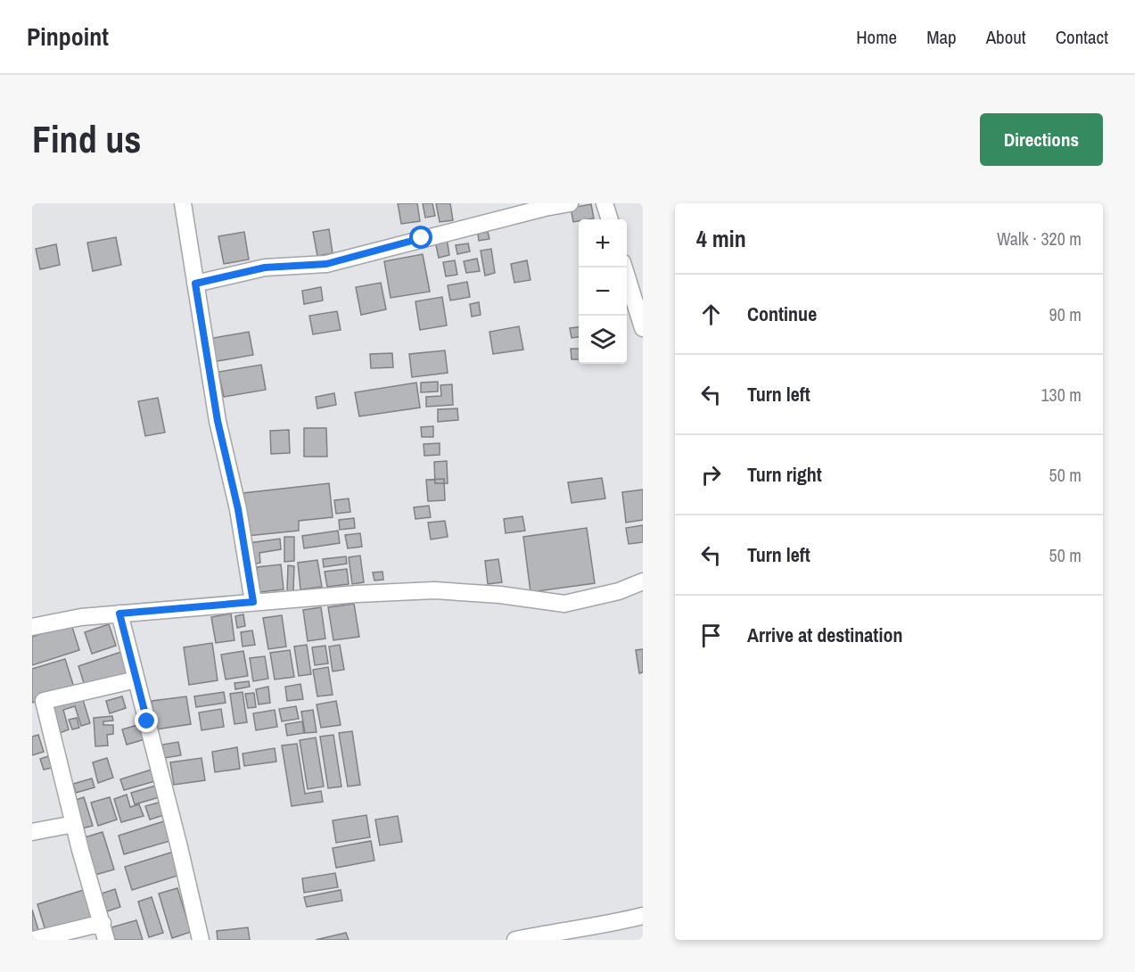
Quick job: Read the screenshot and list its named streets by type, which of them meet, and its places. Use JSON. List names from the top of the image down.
{
  "page": {
    "header": "Pinpoint",
    "nav": [
      "Home",
      "Map",
      "About",
      "Contact"
    ],
    "buttons": "Directions",
    "title": "Find us",
    "heading": ["4 min", "Walk · 320 m"],
    "map_buttons": ["+", "−"],
    "list": [
      ["Continue", "90 m"],
      ["Turn left", "130 m"],
      ["Turn right", "50 m"],
      ["Turn left", "50 m"],
      "Arrive at destination"
    ]
  }
}
